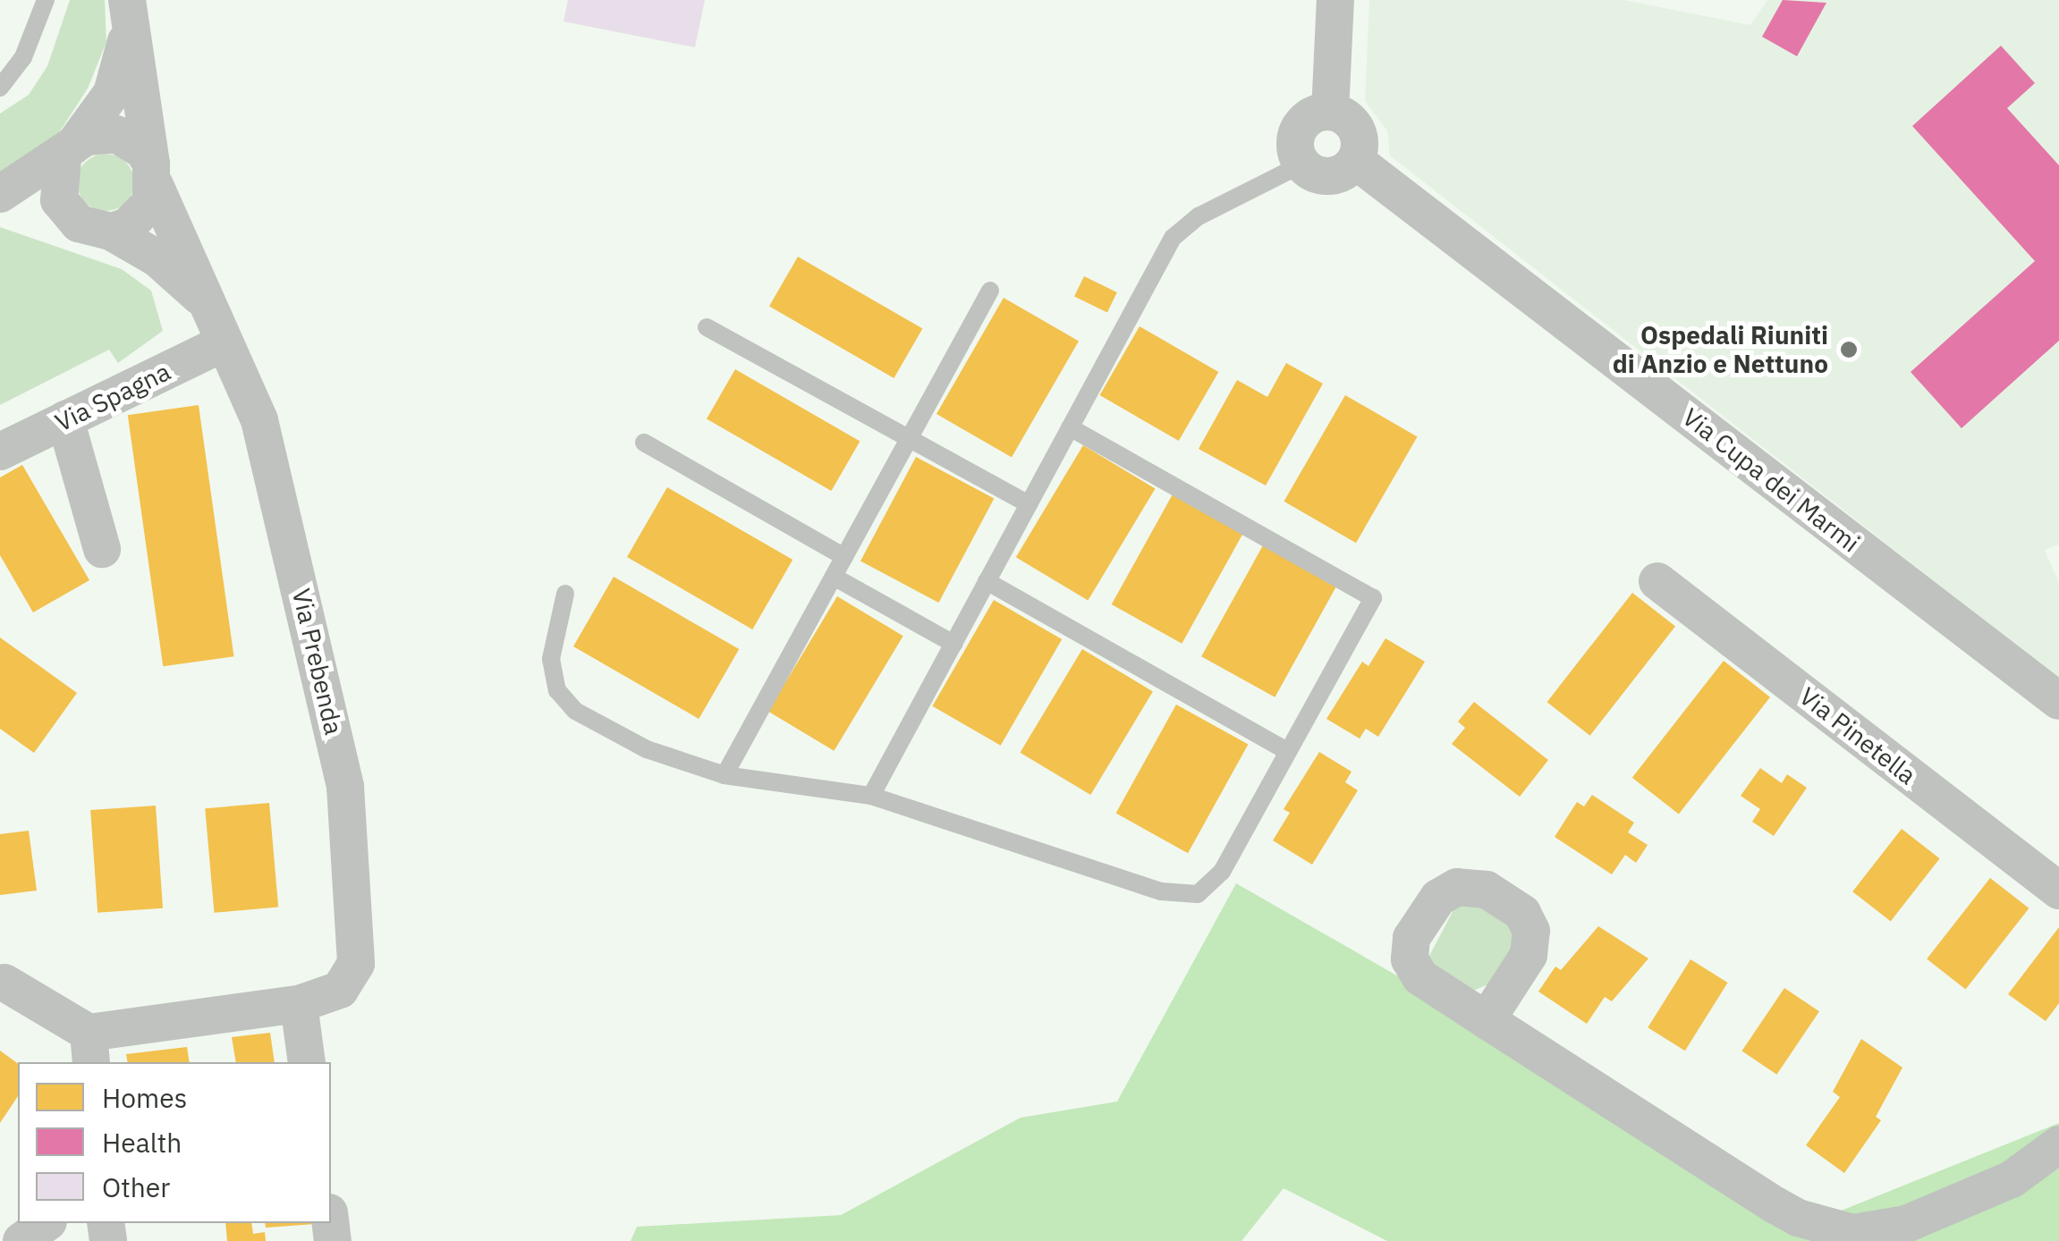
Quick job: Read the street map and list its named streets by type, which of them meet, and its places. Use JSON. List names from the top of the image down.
{
  "streets": {
    "street": [
      "Via Spagna",
      "Via Cupa dei Marmi",
      "Via Prebenda",
      "Via Pinetella"
    ]
  },
  "crossings": [
    ["Via Spagna", "Via Prebenda"]
  ],
  "places": ["Ospedali Riuniti di Anzio e Nettuno"],
  "legend": ["Homes", "Health", "Other"]
}
